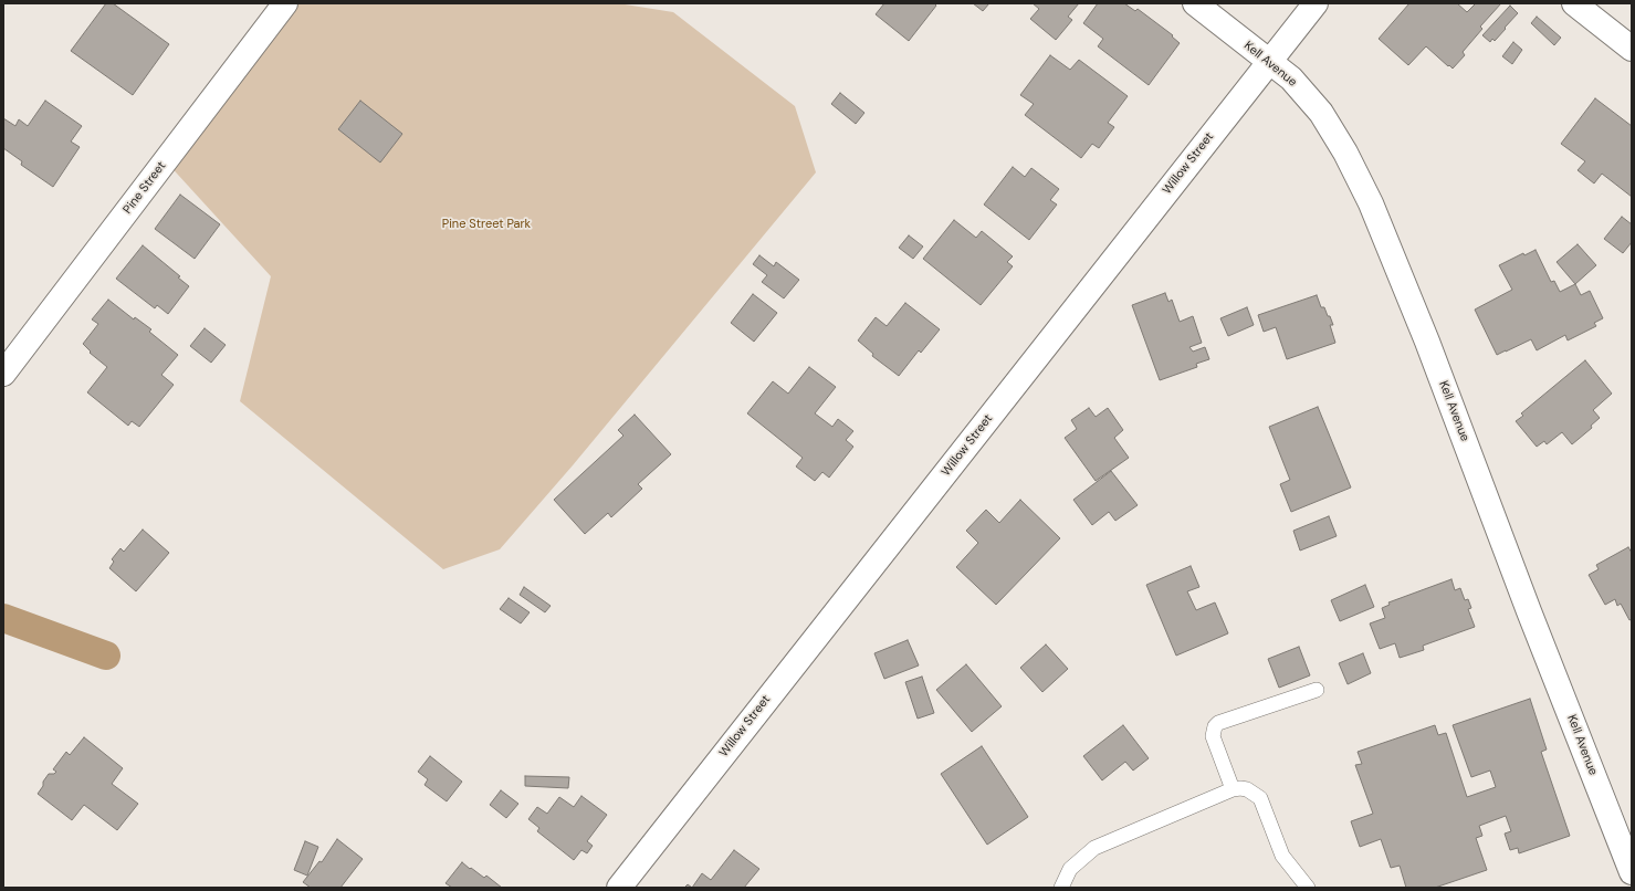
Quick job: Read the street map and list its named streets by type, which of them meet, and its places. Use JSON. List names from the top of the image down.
{
  "streets": {
    "street": ["Kell Avenue", "Willow Street", "Pine Street"]
  },
  "crossings": [
    ["Kell Avenue", "Willow Street"]
  ],
  "parks": ["Pine Street Park"]
}
